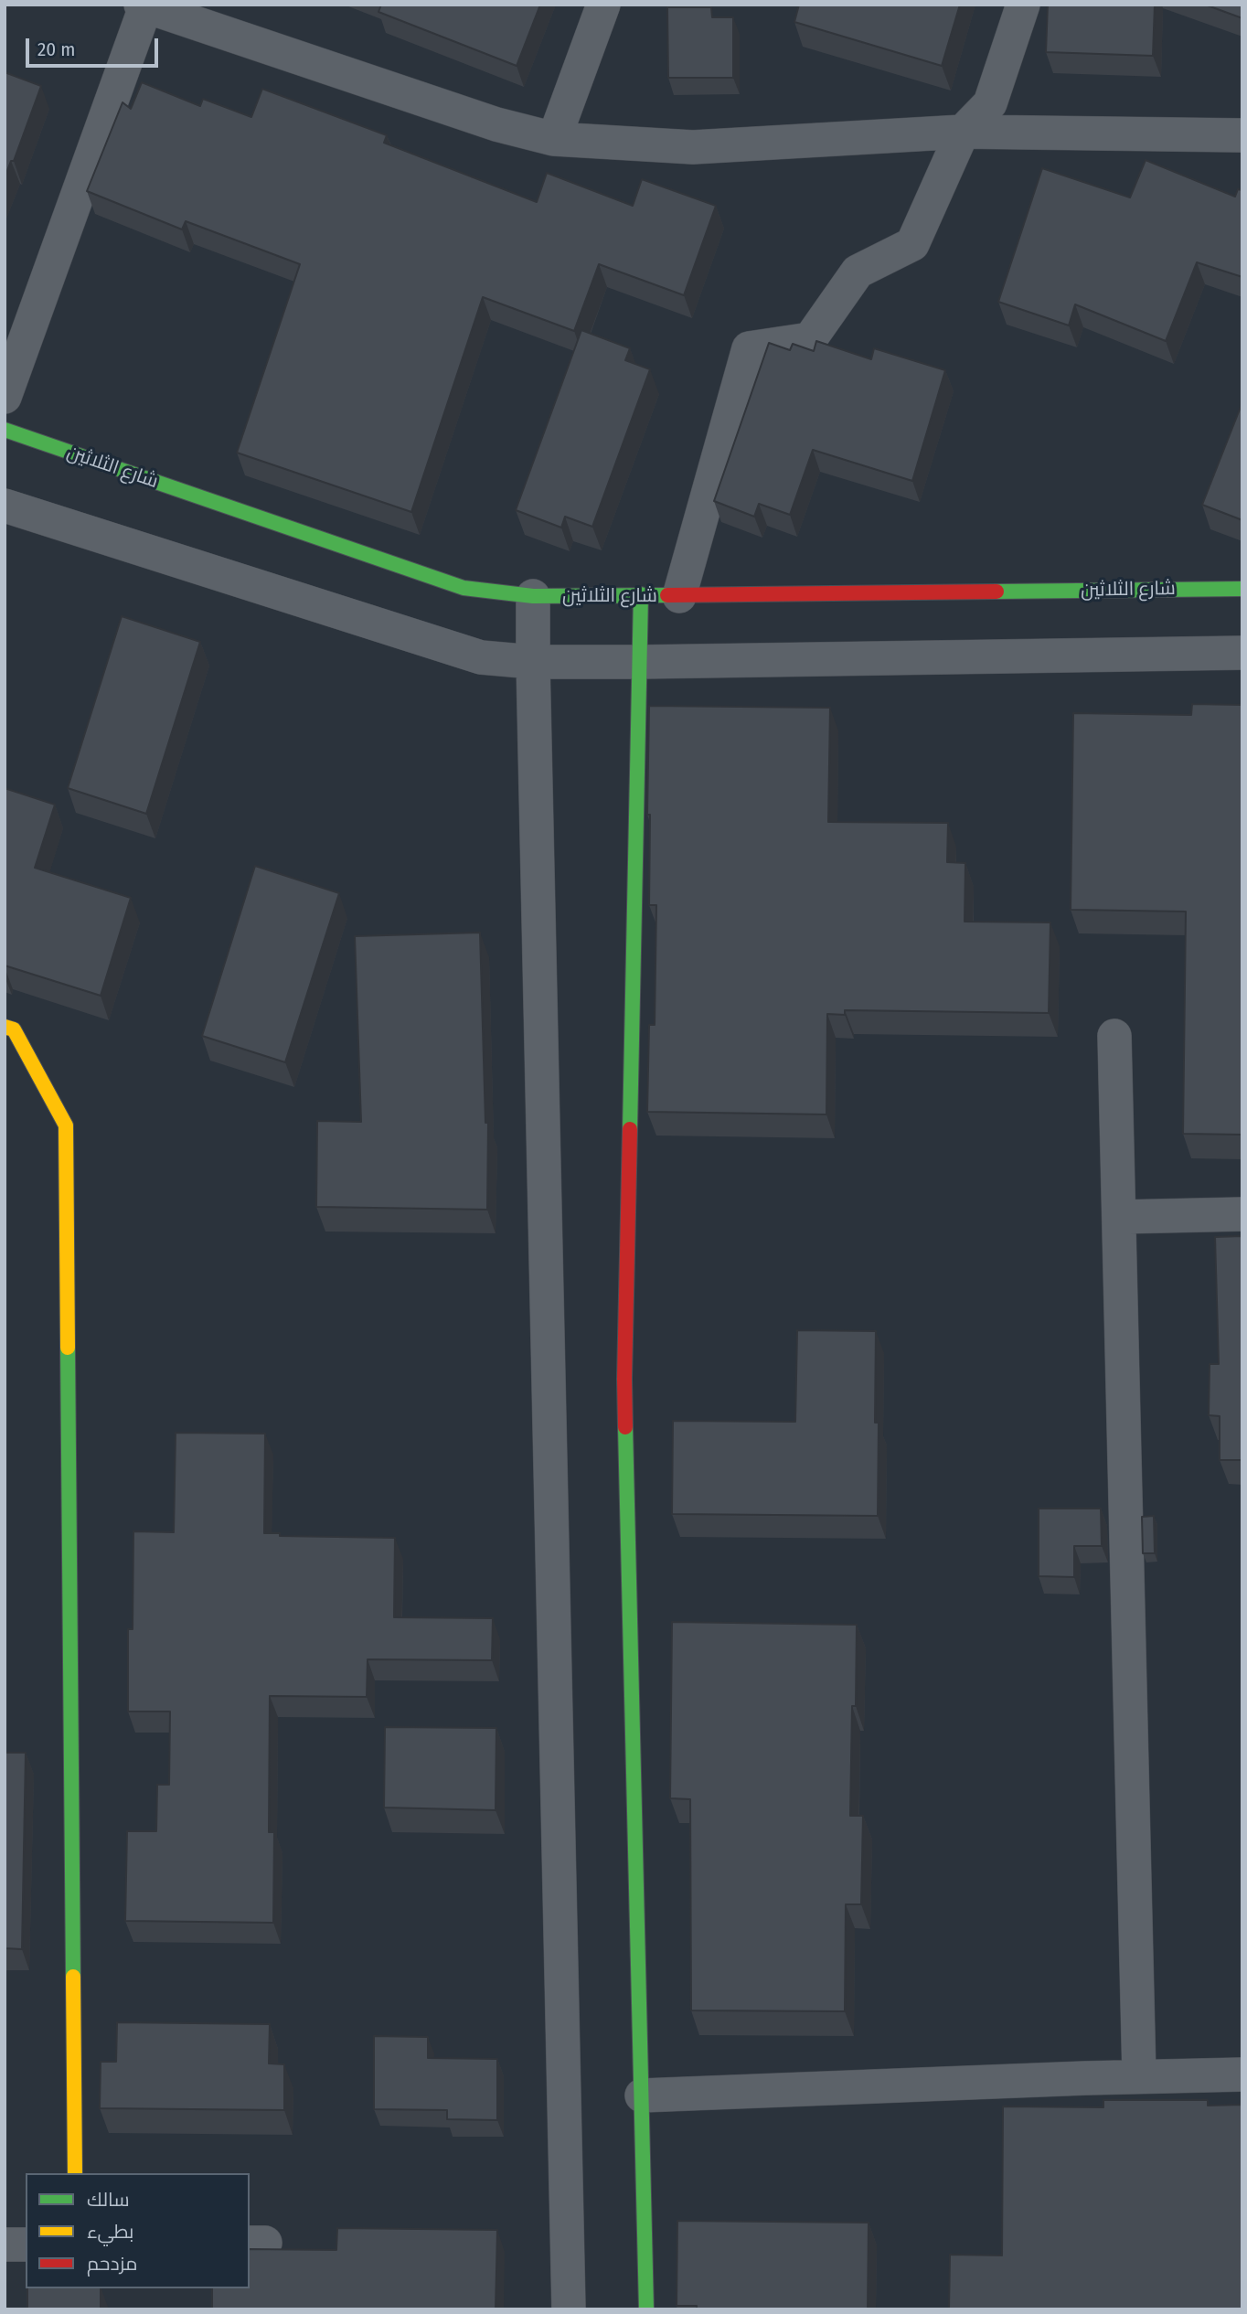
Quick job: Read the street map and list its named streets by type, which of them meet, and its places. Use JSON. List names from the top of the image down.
{
  "streets": {
    "street": ["شارع الثلاثين"]
  },
  "legend": ["سالك", "بطيء", "مزدحم"],
  "scale_bar": "20 m"
}
